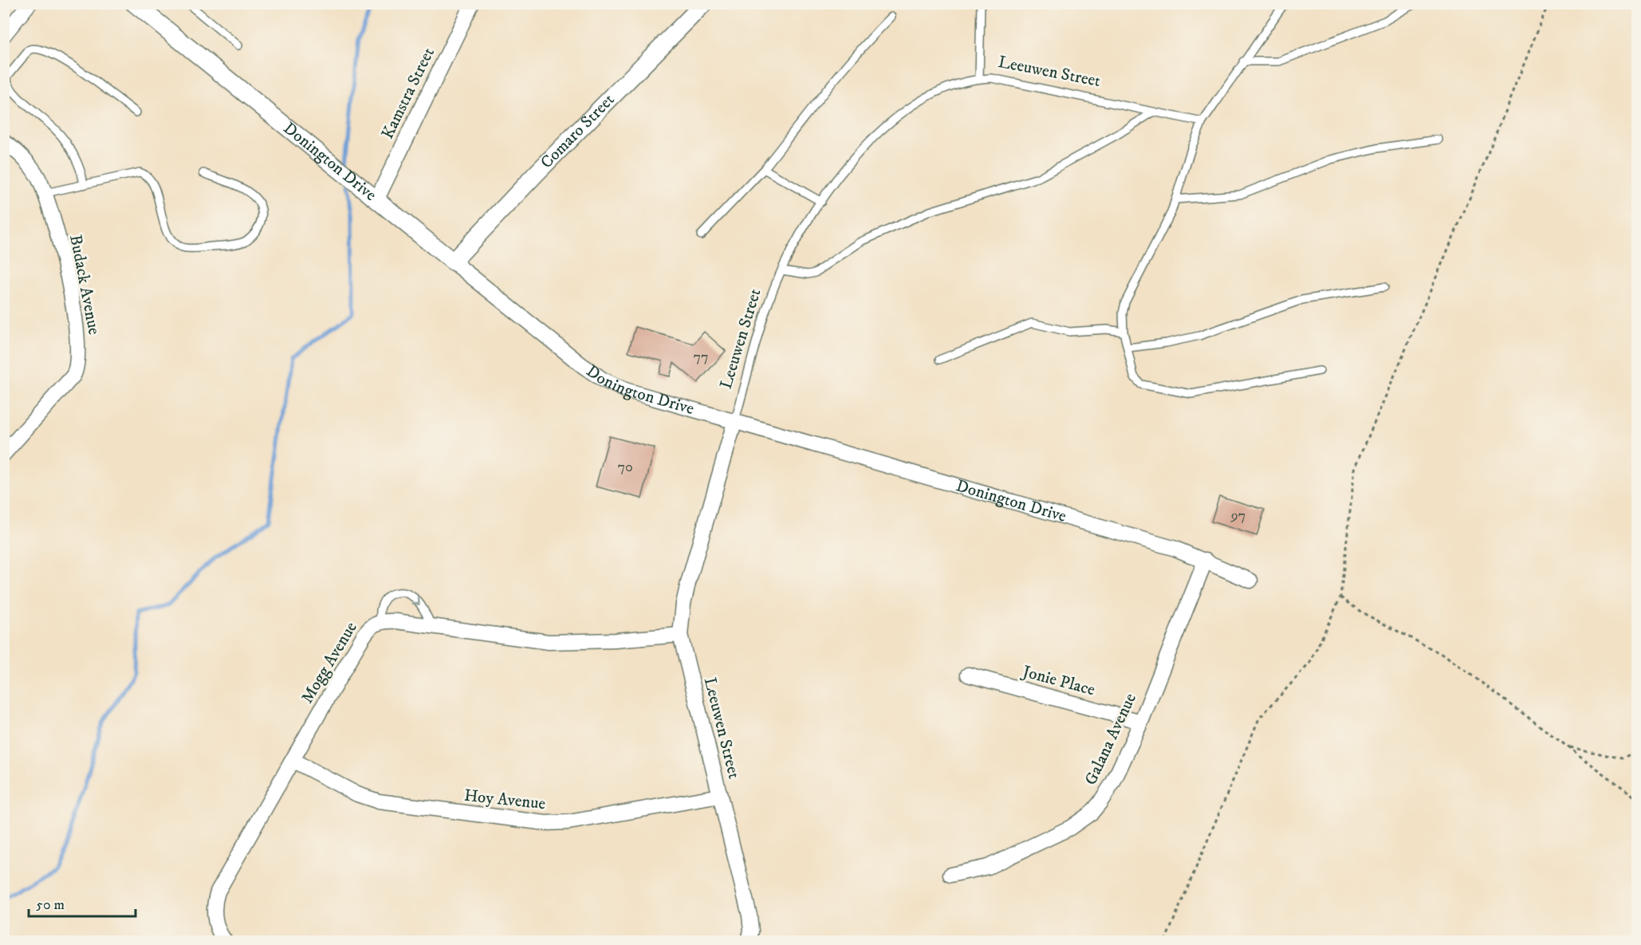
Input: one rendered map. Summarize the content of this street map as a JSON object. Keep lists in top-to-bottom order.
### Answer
{
  "streets": {
    "street": [
      "Leeuwen Street",
      "Kamstra Street",
      "Comaro Street",
      "Donington Drive",
      "Budack Avenue",
      "Mogg Avenue",
      "Jonie Place",
      "Galana Avenue",
      "Hoy Avenue"
    ]
  },
  "crossings": [
    ["Leeuwen Street", "Donington Drive"],
    ["Leeuwen Street", "Mogg Avenue"],
    ["Leeuwen Street", "Hoy Avenue"],
    ["Kamstra Street", "Donington Drive"],
    ["Comaro Street", "Donington Drive"],
    ["Donington Drive", "Galana Avenue"],
    ["Mogg Avenue", "Hoy Avenue"],
    ["Jonie Place", "Galana Avenue"]
  ],
  "house_numbers": ["77", "70", "97"],
  "scale_bar": "50 m"
}
